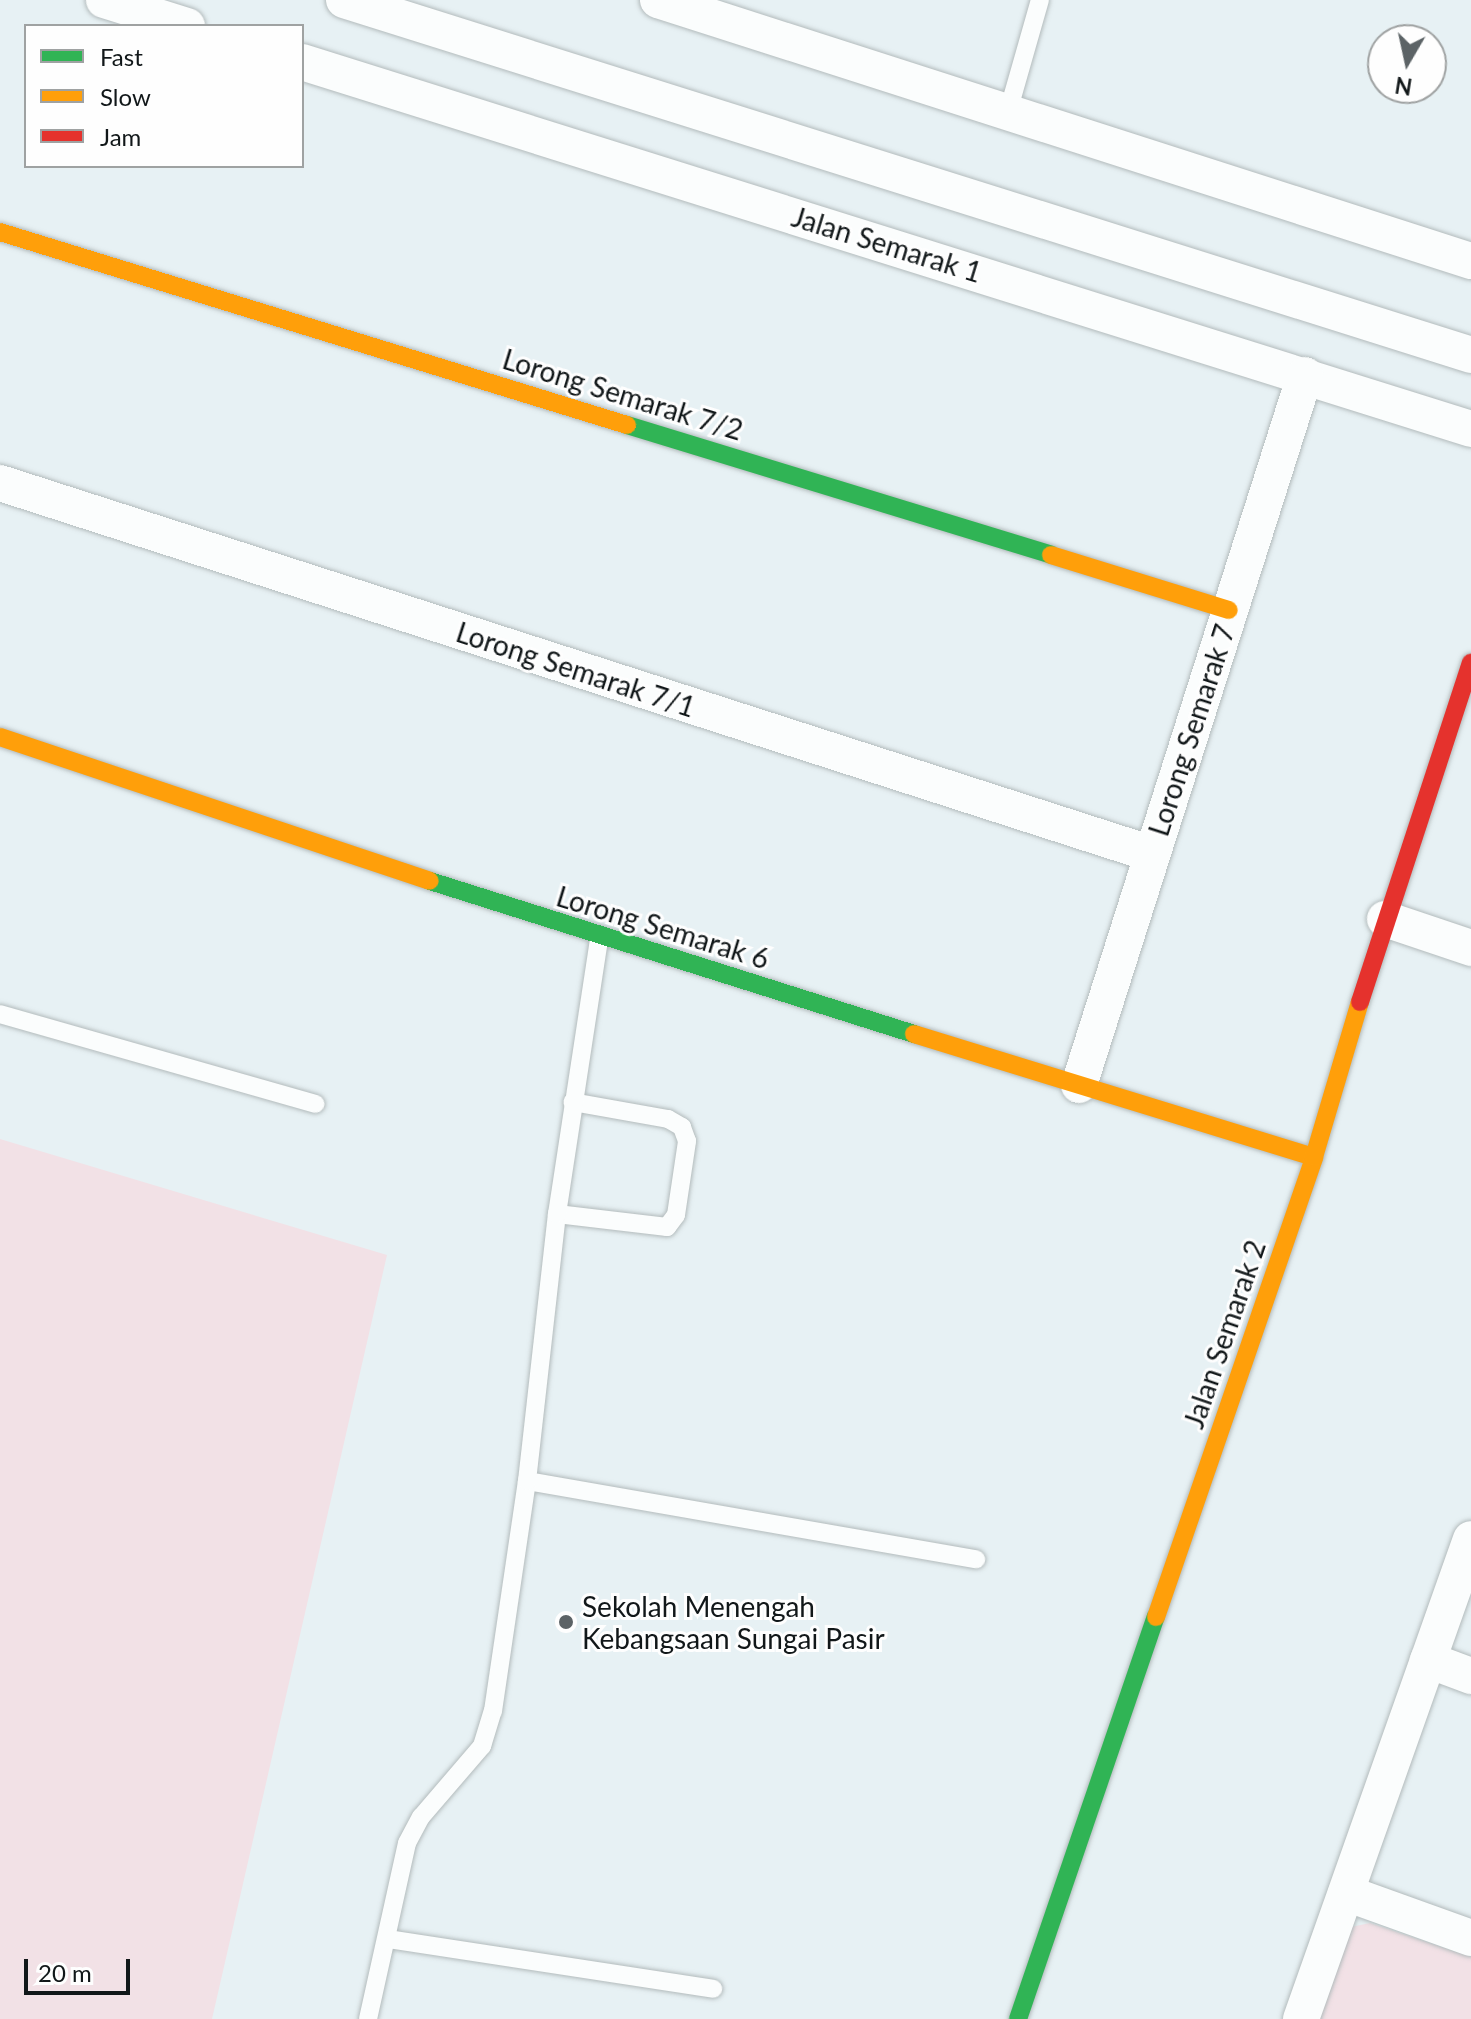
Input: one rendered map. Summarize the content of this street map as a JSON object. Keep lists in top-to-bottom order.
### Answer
{
  "streets": {
    "street": [
      "Jalan Semarak 1",
      "Lorong Semarak 7/2",
      "Lorong Semarak 7/1",
      "Lorong Semarak 7",
      "Lorong Semarak 6",
      "Jalan Semarak 2"
    ]
  },
  "crossings": [
    ["Jalan Semarak 1", "Lorong Semarak 7"],
    ["Lorong Semarak 7/2", "Lorong Semarak 7"],
    ["Lorong Semarak 7/1", "Lorong Semarak 7"],
    ["Lorong Semarak 7", "Lorong Semarak 6"],
    ["Lorong Semarak 6", "Jalan Semarak 2"]
  ],
  "places": ["Sekolah Menengah Kebangsaan Sungai Pasir"],
  "legend": ["Fast", "Slow", "Jam"],
  "scale_bar": "20 m",
  "north": "bottom"
}
